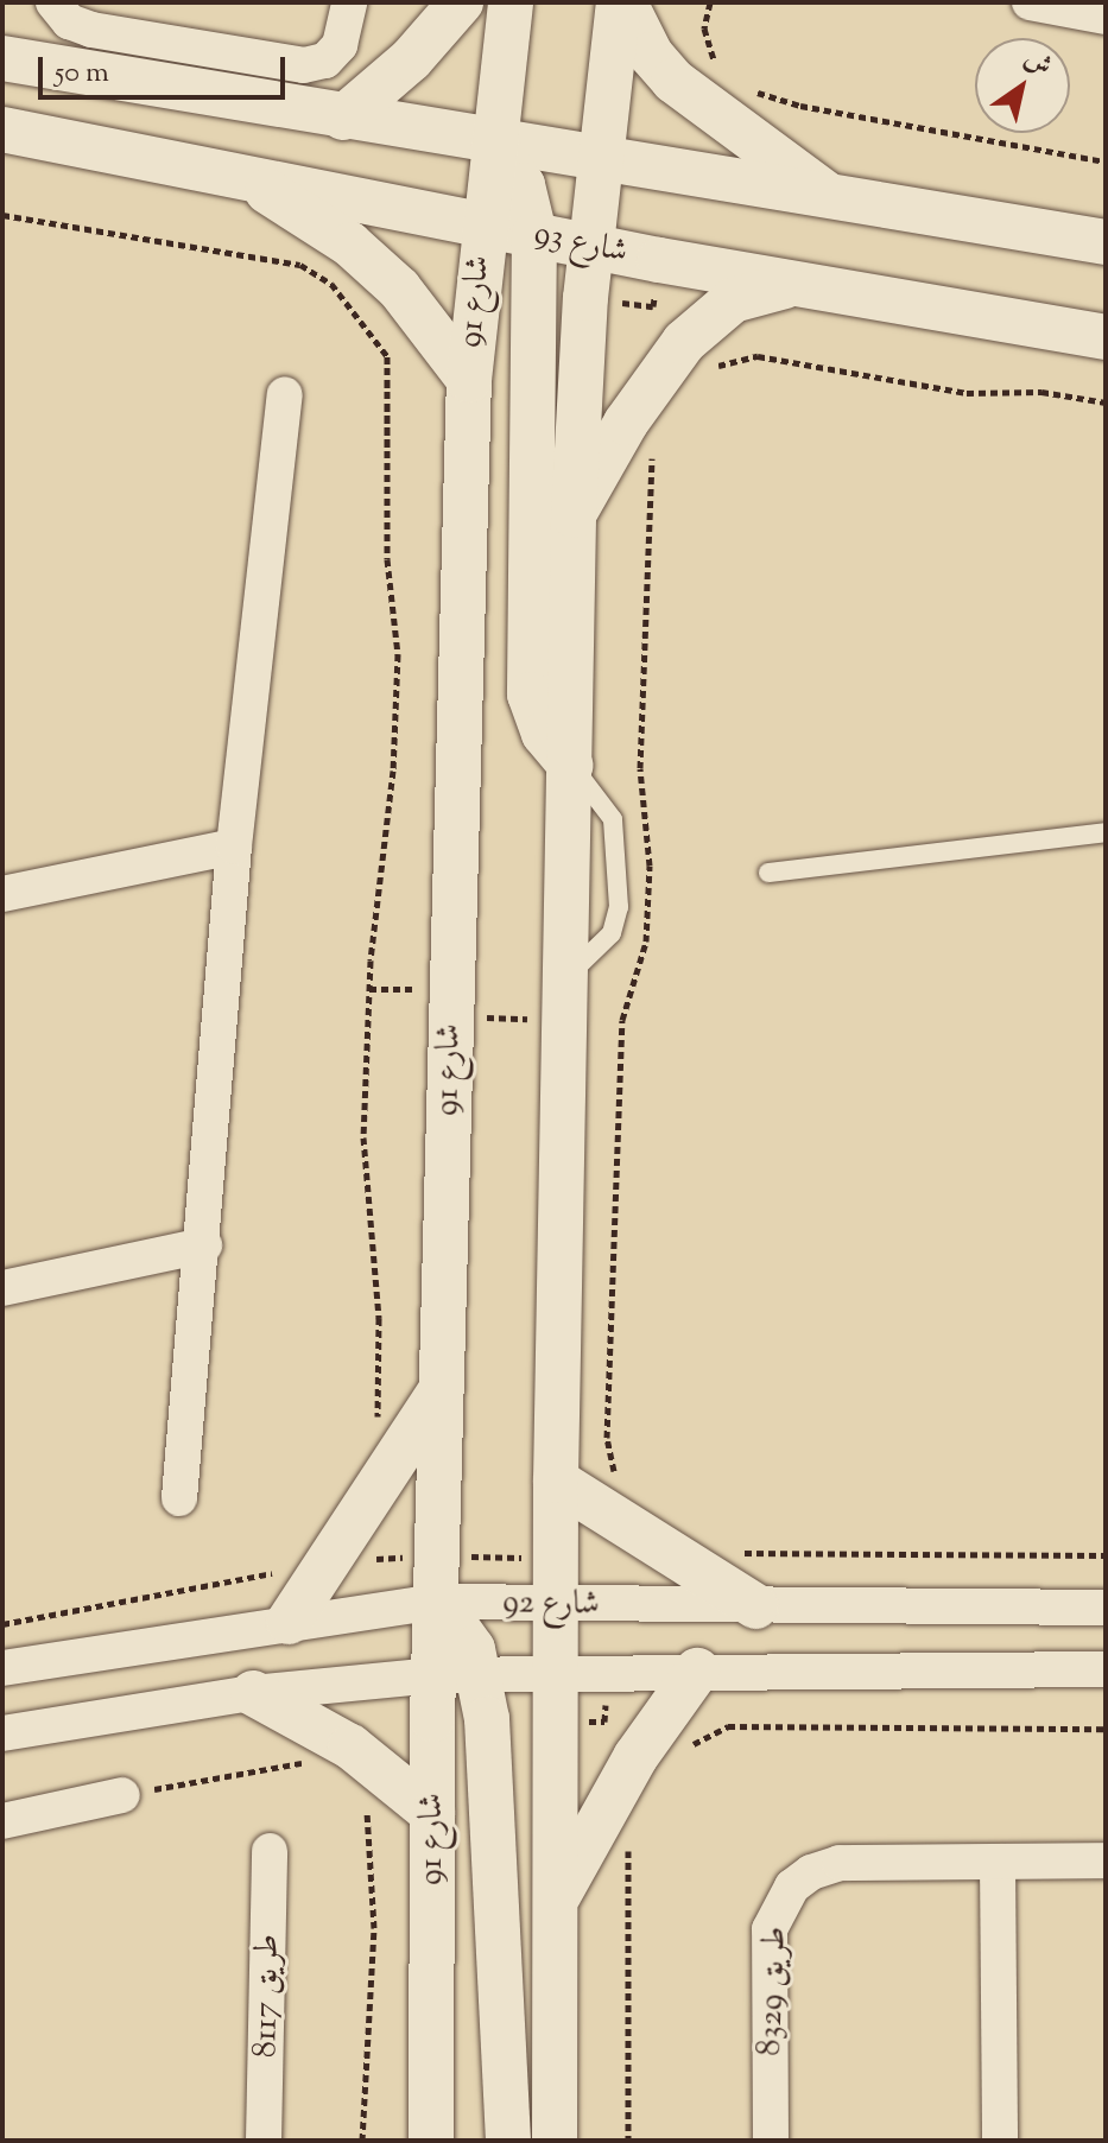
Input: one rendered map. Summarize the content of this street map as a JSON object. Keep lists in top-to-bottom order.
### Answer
{
  "streets": {
    "street": [
      "شارع 93",
      "شارع 91",
      "شارع 92",
      "طريق 8329",
      "طريق 8117"
    ]
  },
  "crossings": [
    ["شارع 93", "شارع 91"],
    ["شارع 91", "شارع 92"]
  ],
  "scale_bar": "50 m",
  "north": "top right"
}
